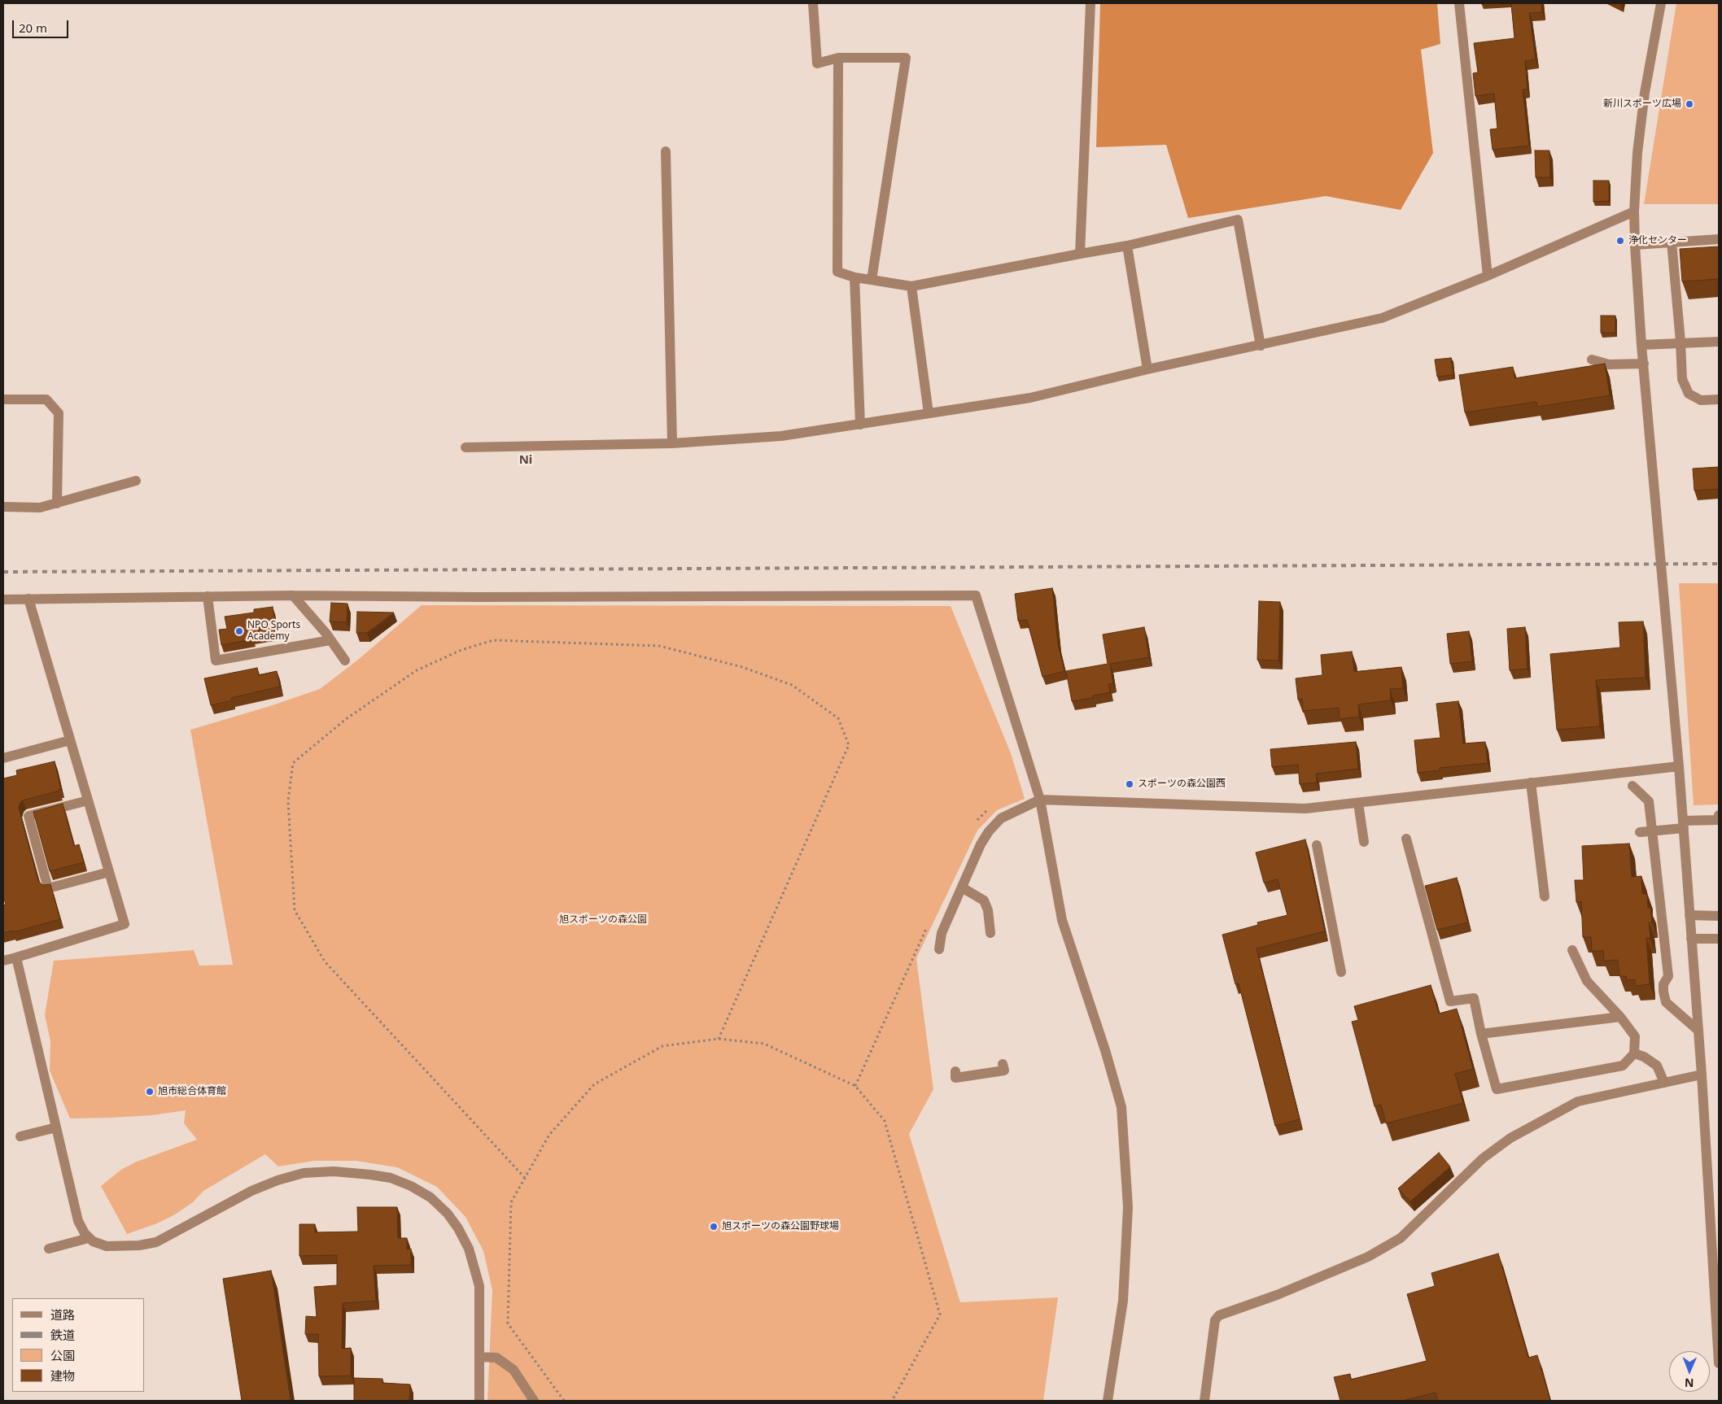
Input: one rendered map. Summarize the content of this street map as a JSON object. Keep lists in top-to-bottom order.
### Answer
{
  "districts": ["Ni"],
  "parks": ["旭スポーツの森公園"],
  "places": [
    "新川スポーツ広場",
    "浄化センター",
    "NPO Sports Academy",
    "スポーツの森公園西",
    "旭市総合体育館",
    "旭スポーツの森公園野球場"
  ],
  "legend": [
    "道路",
    "鉄道",
    "公園",
    "建物"
  ],
  "scale_bar": "20 m",
  "north": "bottom"
}
